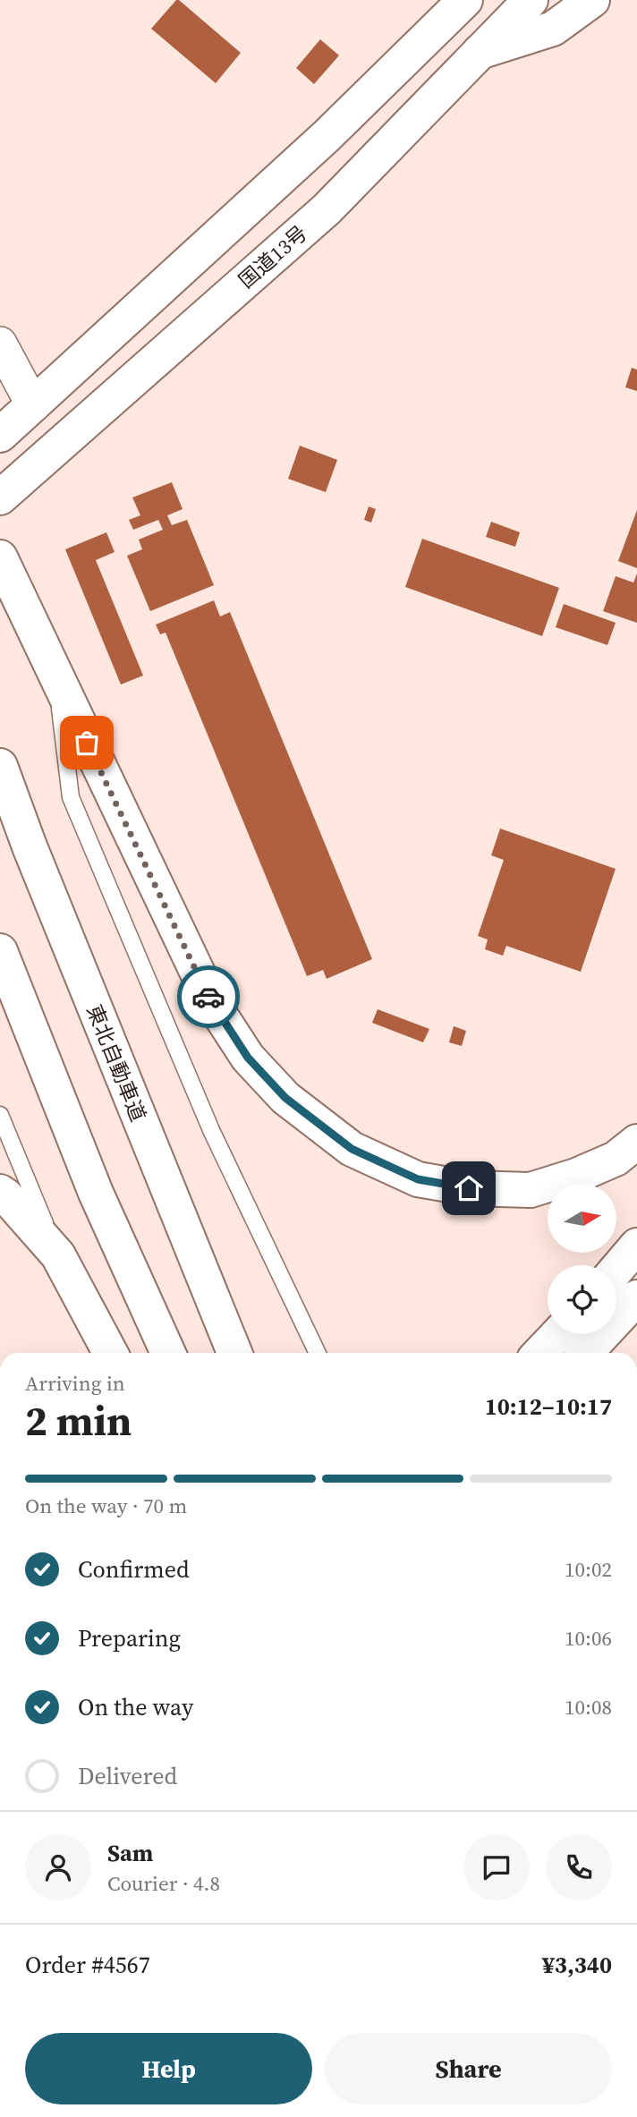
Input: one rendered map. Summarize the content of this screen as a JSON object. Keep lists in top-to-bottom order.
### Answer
{
  "streets": {
    "highway": ["国道13号", "東北自動車道"]
  },
  "north": "right",
  "page": {
    "heading": ["2 min", "Arriving in", "10:12–10:17"],
    "panel": [
      "Sam",
      "Courier · 4.8",
      "Order #4567",
      "¥3,340"
    ],
    "bar": "On the way · 70 m",
    "list": [
      ["Confirmed", "10:02"],
      ["Preparing", "10:06"],
      ["On the way", "10:08"],
      "Delivered"
    ],
    "buttons": ["Help", "Share"]
  }
}
